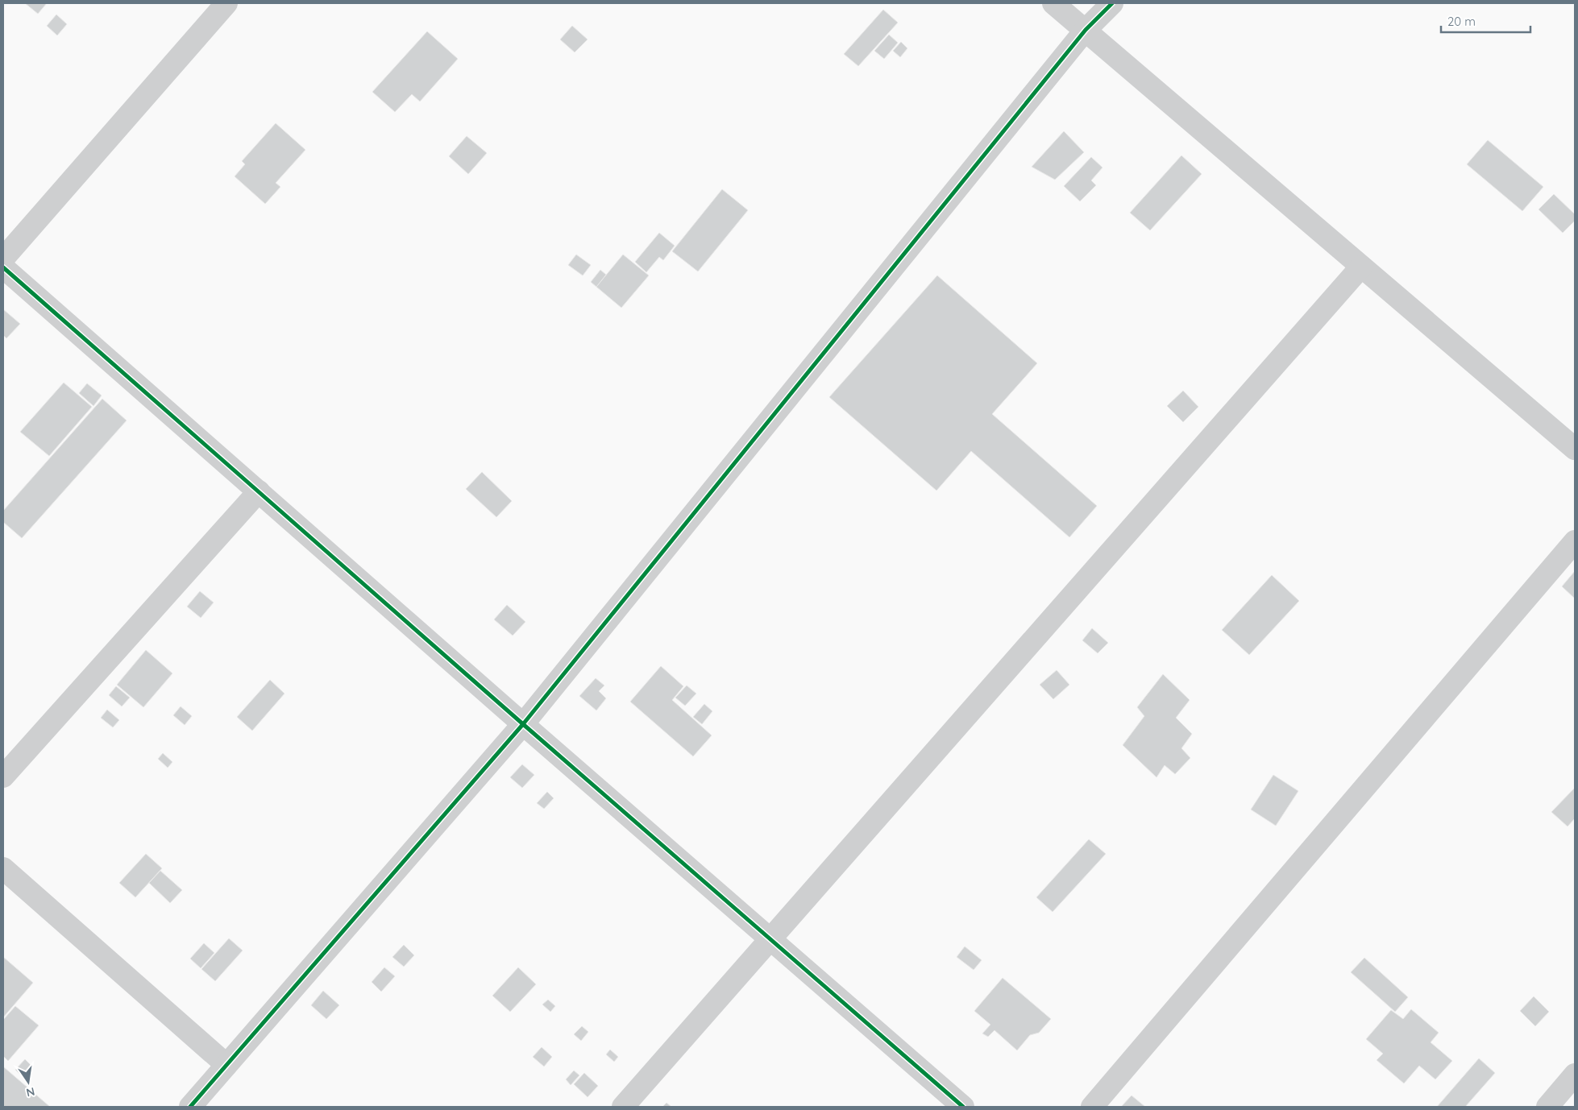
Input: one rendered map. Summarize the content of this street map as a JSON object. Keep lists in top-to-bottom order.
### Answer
{
  "scale_bar": "20 m",
  "north": "bottom"
}
